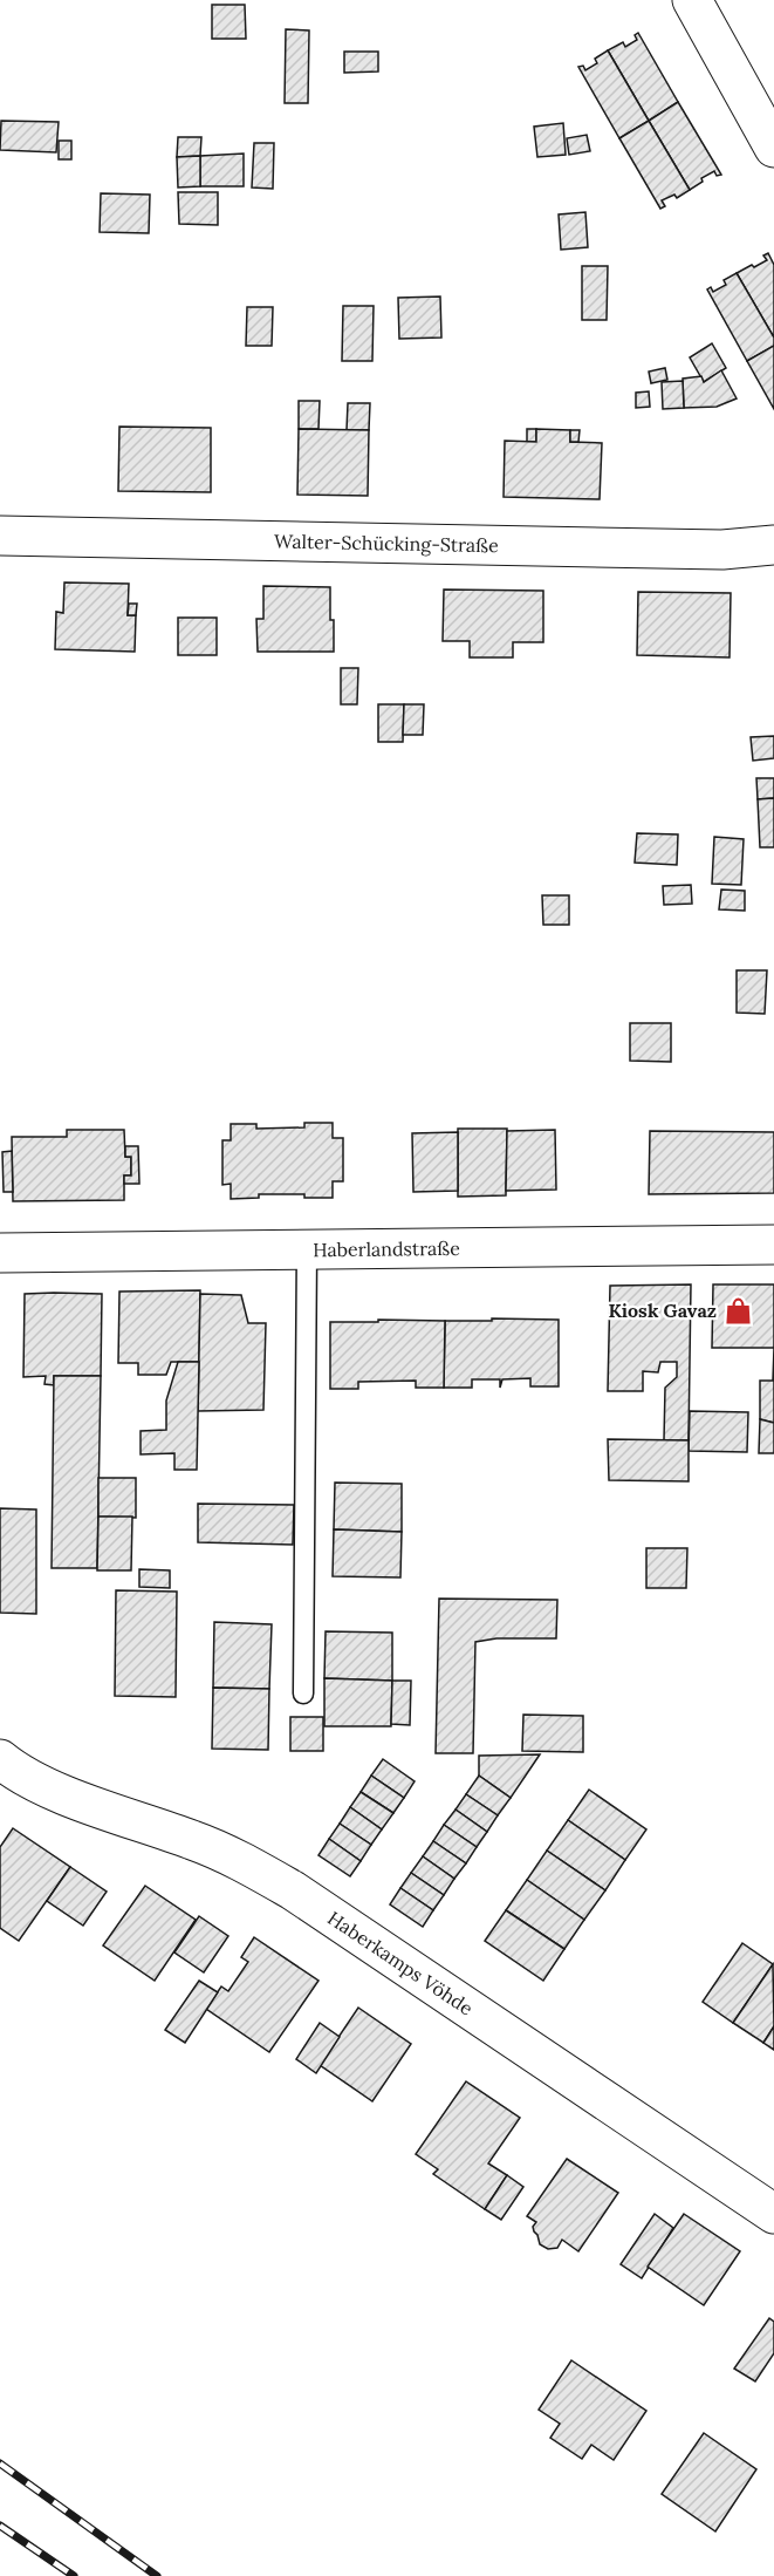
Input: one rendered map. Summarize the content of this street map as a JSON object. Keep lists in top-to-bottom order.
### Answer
{
  "streets": {
    "street": ["Walter-Schücking-Straße", "Haberlandstraße", "Haberkamps Vöhde"]
  },
  "places": {
    "shop": ["Kiosk Gavaz"]
  }
}
